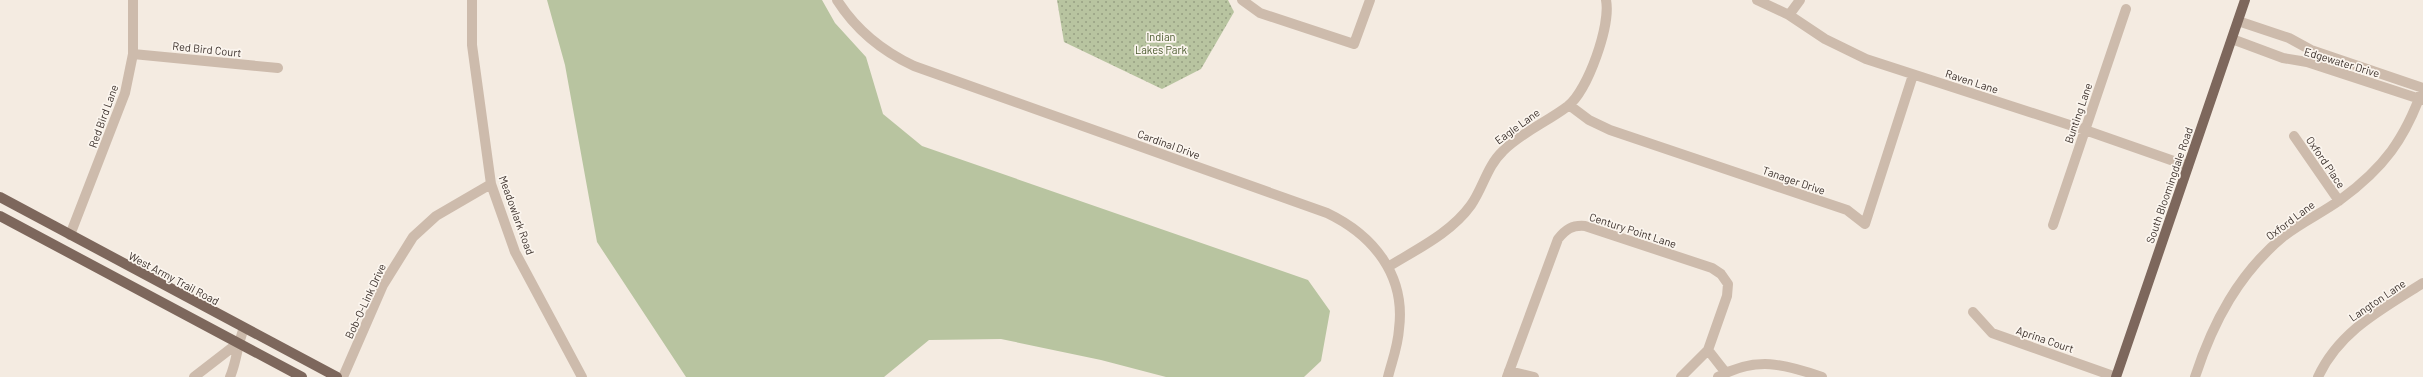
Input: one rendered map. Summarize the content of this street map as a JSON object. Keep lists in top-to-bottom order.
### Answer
{
  "streets": {
    "main road": ["South Bloomingdale Road", "West Army Trail Road"],
    "street": [
      "Red Bird Court",
      "Edgewater Drive",
      "Raven Lane",
      "Bunting Lane",
      "Red Bird Lane",
      "Eagle Lane",
      "Cardinal Drive",
      "Oxford Place",
      "Tanager Drive",
      "Meadowlark Road",
      "Oxford Lane",
      "Century Point Lane",
      "Langton Lane",
      "Bob-O-Link Drive",
      "Aprina Court"
    ]
  },
  "crossings": [
    ["Red Bird Court", "Red Bird Lane"],
    ["Edgewater Drive", "South Bloomingdale Road"],
    ["Edgewater Drive", "Oxford Lane"],
    ["Raven Lane", "Bunting Lane"],
    ["Raven Lane", "Tanager Drive"],
    ["Raven Lane", "South Bloomingdale Road"],
    ["Red Bird Lane", "West Army Trail Road"],
    ["Eagle Lane", "Cardinal Drive"],
    ["Eagle Lane", "Tanager Drive"],
    ["Oxford Place", "Oxford Lane"],
    ["South Bloomingdale Road", "Aprina Court"],
    ["Meadowlark Road", "Bob-O-Link Drive"]
  ],
  "parks": ["Indian Lakes Park"]
}
